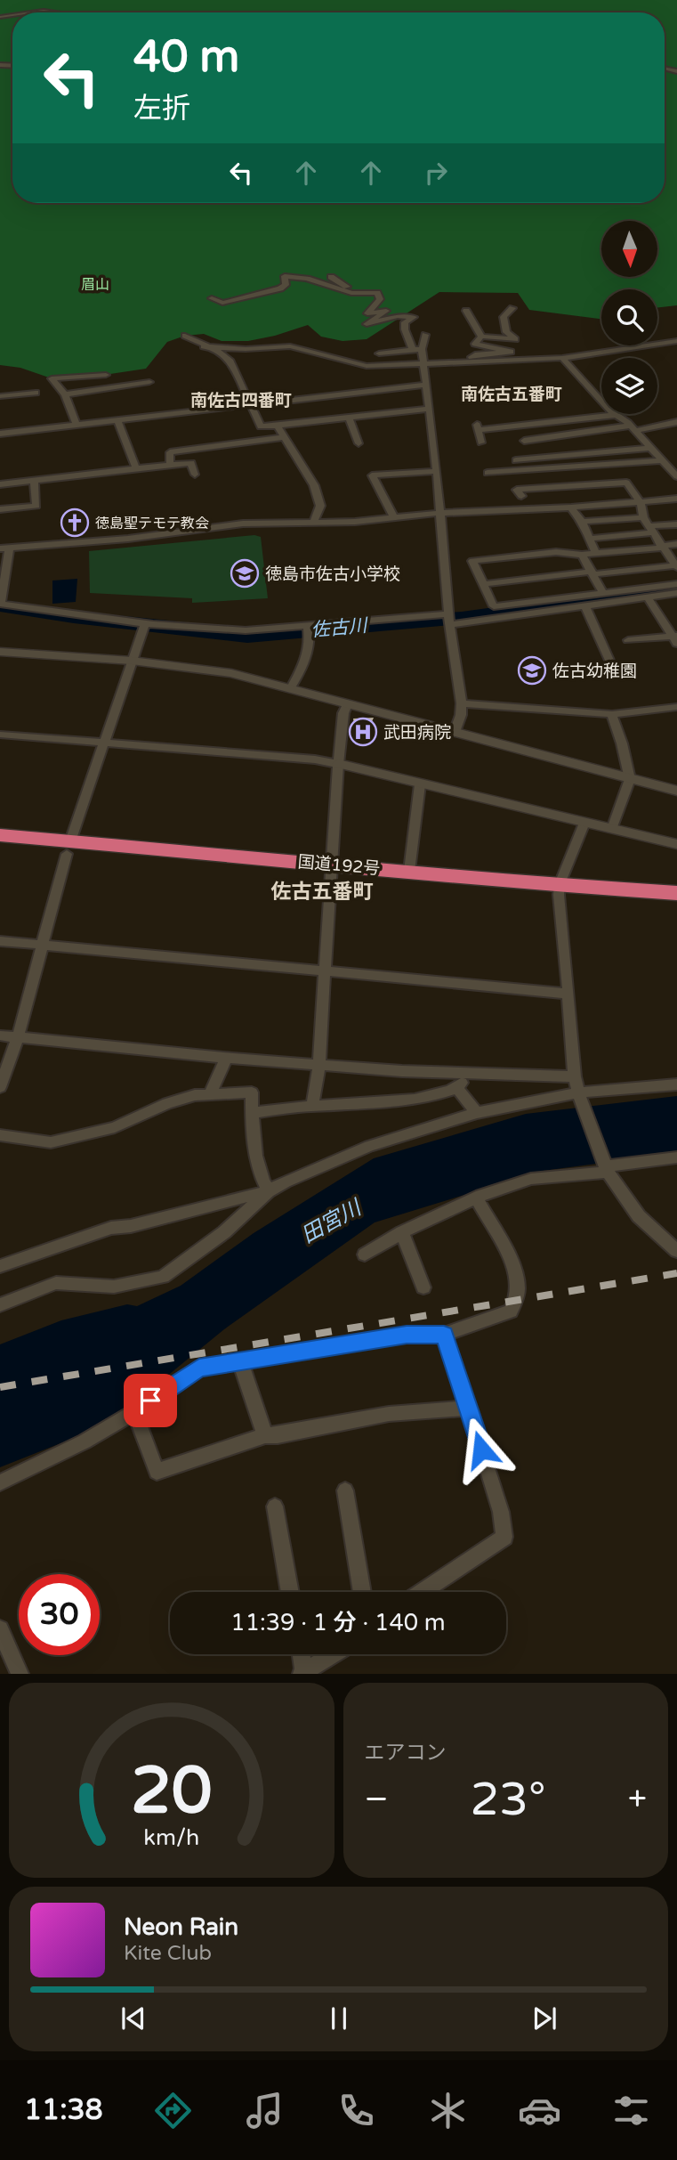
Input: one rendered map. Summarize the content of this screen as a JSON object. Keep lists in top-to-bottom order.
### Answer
{
  "streets": {
    "highway": ["国道192号"]
  },
  "districts": ["南佐古五番町", "南佐古四番町", "佐古五番町"],
  "water": ["佐古川", "田宮川"],
  "parks": ["眉山"],
  "places": {
    "church": ["徳島聖テモテ教会"],
    "school or university": ["徳島市佐古小学校", "佐古幼稚園"],
    "hospital": ["武田病院"]
  },
  "north": "bottom",
  "page": {
    "turn": ["40 m", "左折"],
    "limit": "30",
    "trip": "11:39 · 1 分 · 140 m",
    "tile": "エアコン",
    "heat": ["−", "23°", "+"],
    "song": ["Neon Rain", "Kite Club"],
    "tabs": "11:38",
    "gauge": ["20", "km/h"]
  }
}
